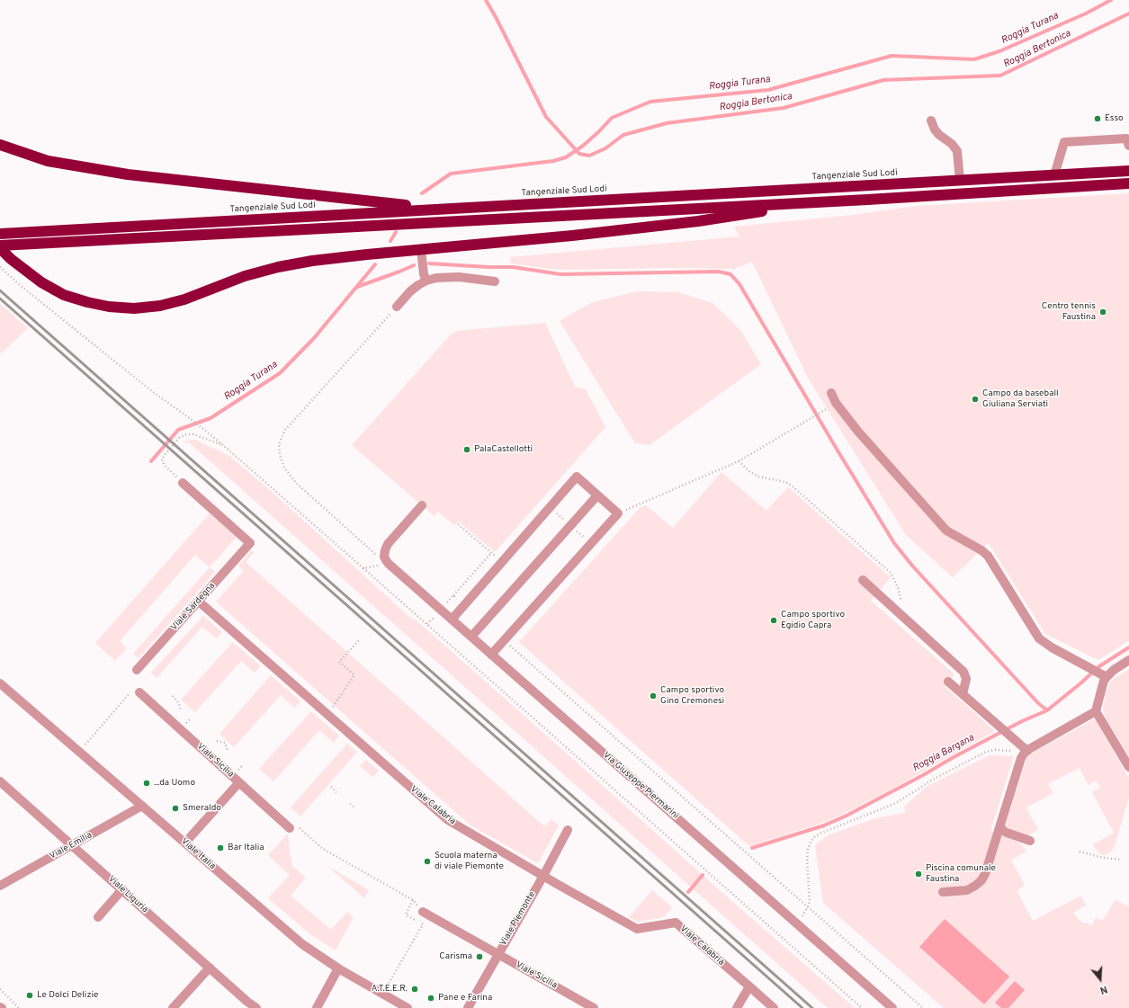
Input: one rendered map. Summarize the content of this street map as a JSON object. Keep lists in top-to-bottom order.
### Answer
{
  "streets": {
    "highway": ["Tangenziale Sud Lodi"],
    "street": [
      "Viale Sardegna",
      "Viale Sicilia",
      "Via Giuseppe Piermarini",
      "Viale Calabria",
      "Viale Emilia",
      "Viale Italia",
      "Viale Liguria",
      "Viale Piemonte"
    ]
  },
  "crossings": [
    ["Viale Sardegna", "Viale Calabria"],
    ["Viale Sicilia", "Viale Piemonte"],
    ["Viale Calabria", "Viale Piemonte"],
    ["Viale Emilia", "Viale Italia"],
    ["Viale Emilia", "Viale Liguria"]
  ],
  "water": ["Roggia Turana", "Roggia Bertonica", "Roggia Bargana"],
  "places": [
    "Esso",
    "Centro tennis Faustina",
    "Campo da baseball Giuliana Serviati",
    "PalaCastellotti",
    "Campo sportivo Egidio Capra",
    "Campo sportivo Gino Cremonesi",
    "...da Uomo",
    "Smeraldo",
    "Bar Italia",
    "Scuola materna di viale Piemonte",
    "Piscina comunale Faustina",
    "Carisma",
    "A.T.E.E.R.",
    "Le Dolci Delizie",
    "Pane e Farina"
  ],
  "north": "bottom"
}
